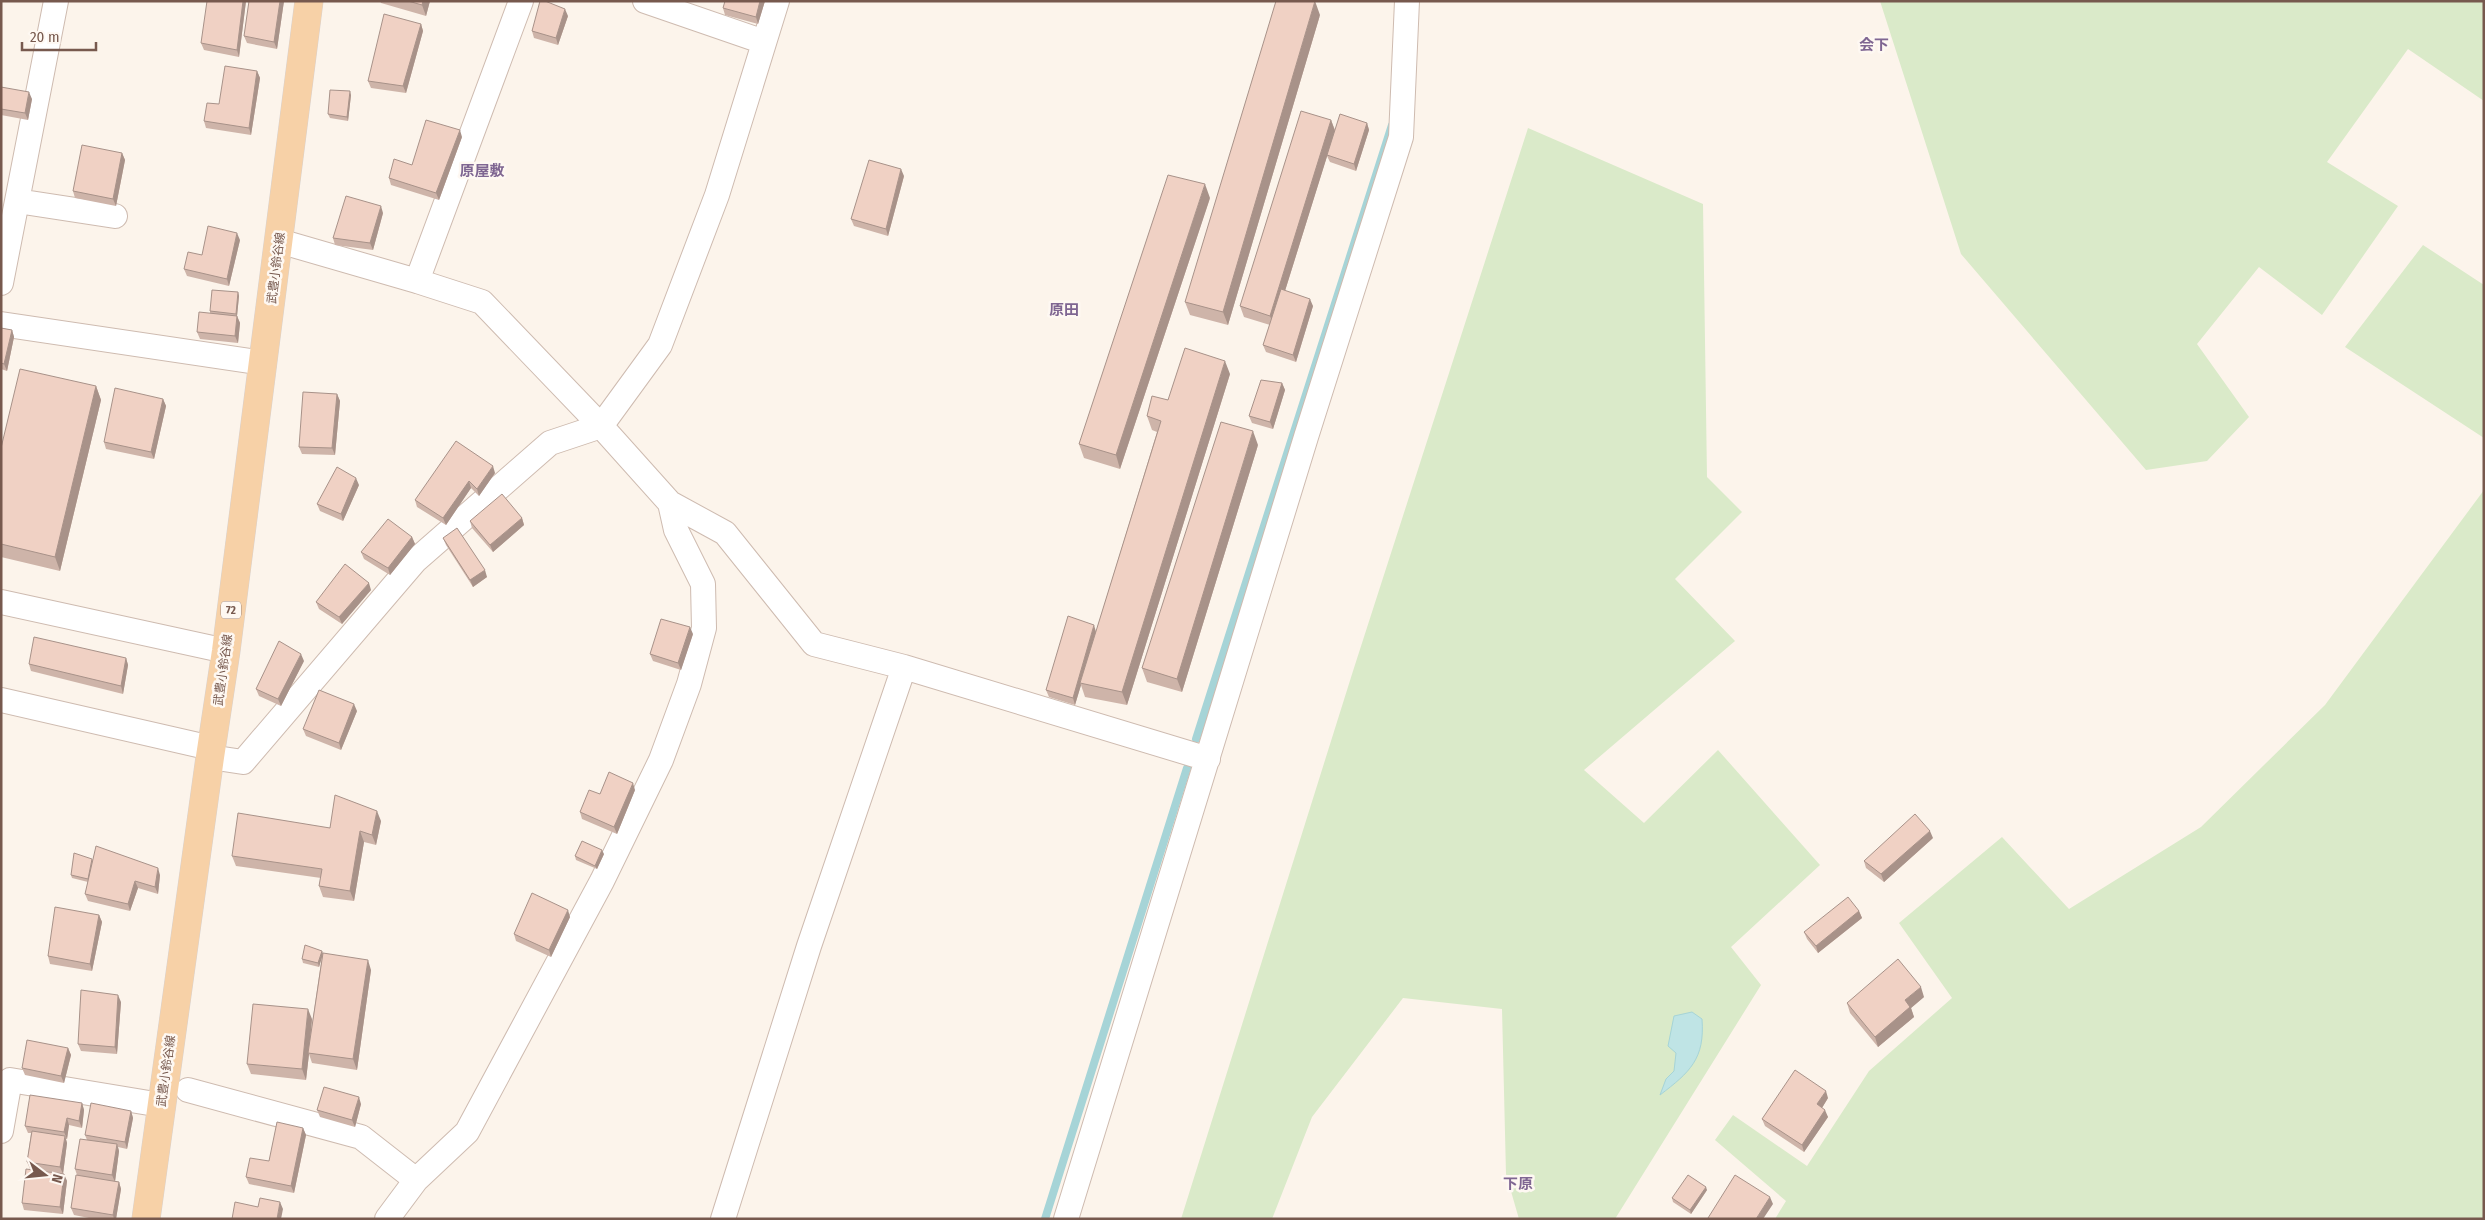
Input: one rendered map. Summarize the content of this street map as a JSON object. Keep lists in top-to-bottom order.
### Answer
{
  "streets": {
    "main road": ["武豊小鈴谷線", "72"]
  },
  "districts": [
    "会下",
    "原屋敷",
    "原田",
    "下原"
  ],
  "scale_bar": "20 m",
  "north": "right"
}
